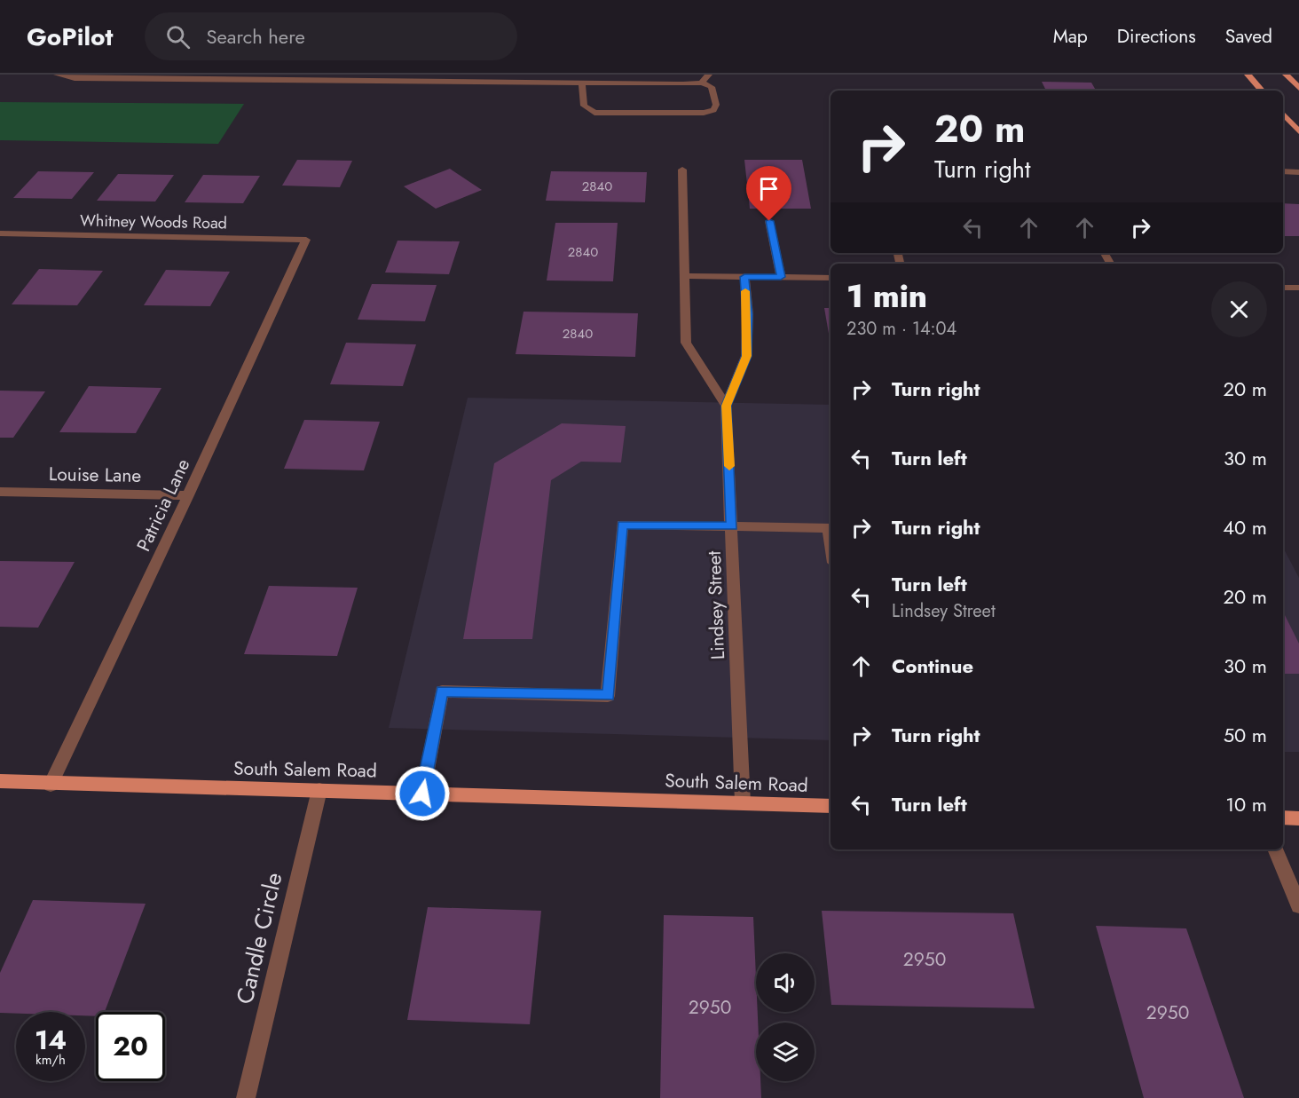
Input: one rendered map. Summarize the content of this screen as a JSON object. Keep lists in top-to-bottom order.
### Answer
{
  "streets": {
    "main road": ["South Salem Road"],
    "street": [
      "Whitney Woods Road",
      "Louise Lane",
      "Patricia Lane",
      "Lindsey Street",
      "Candle Circle"
    ]
  },
  "crossings": [
    ["Whitney Woods Road", "Patricia Lane"],
    ["Louise Lane", "Patricia Lane"],
    ["Patricia Lane", "South Salem Road"],
    ["Lindsey Street", "South Salem Road"],
    ["South Salem Road", "Candle Circle"]
  ],
  "house_numbers": [
    "2840",
    "2840",
    "2840",
    "2950",
    "2950",
    "2950"
  ],
  "page": {
    "header": "GoPilot",
    "search": "Search here",
    "nav": ["Map", "Directions", "Saved"],
    "turn": ["20 m", "Turn right"],
    "heading": ["1 min", "230 m · 14:04"],
    "list": [
      {
        "name": "Turn right",
        "value": "20 m"
      },
      {
        "name": "Turn left",
        "value": "30 m"
      },
      {
        "name": "Turn right",
        "value": "40 m"
      },
      {
        "name": "Turn left",
        "note": "Lindsey Street",
        "value": "20 m"
      },
      {
        "name": "Continue",
        "value": "30 m"
      },
      {
        "name": "Turn right",
        "value": "50 m"
      },
      {
        "name": "Turn left",
        "value": "10 m"
      }
    ],
    "speed": "14 km/h",
    "limit": "20"
  }
}
